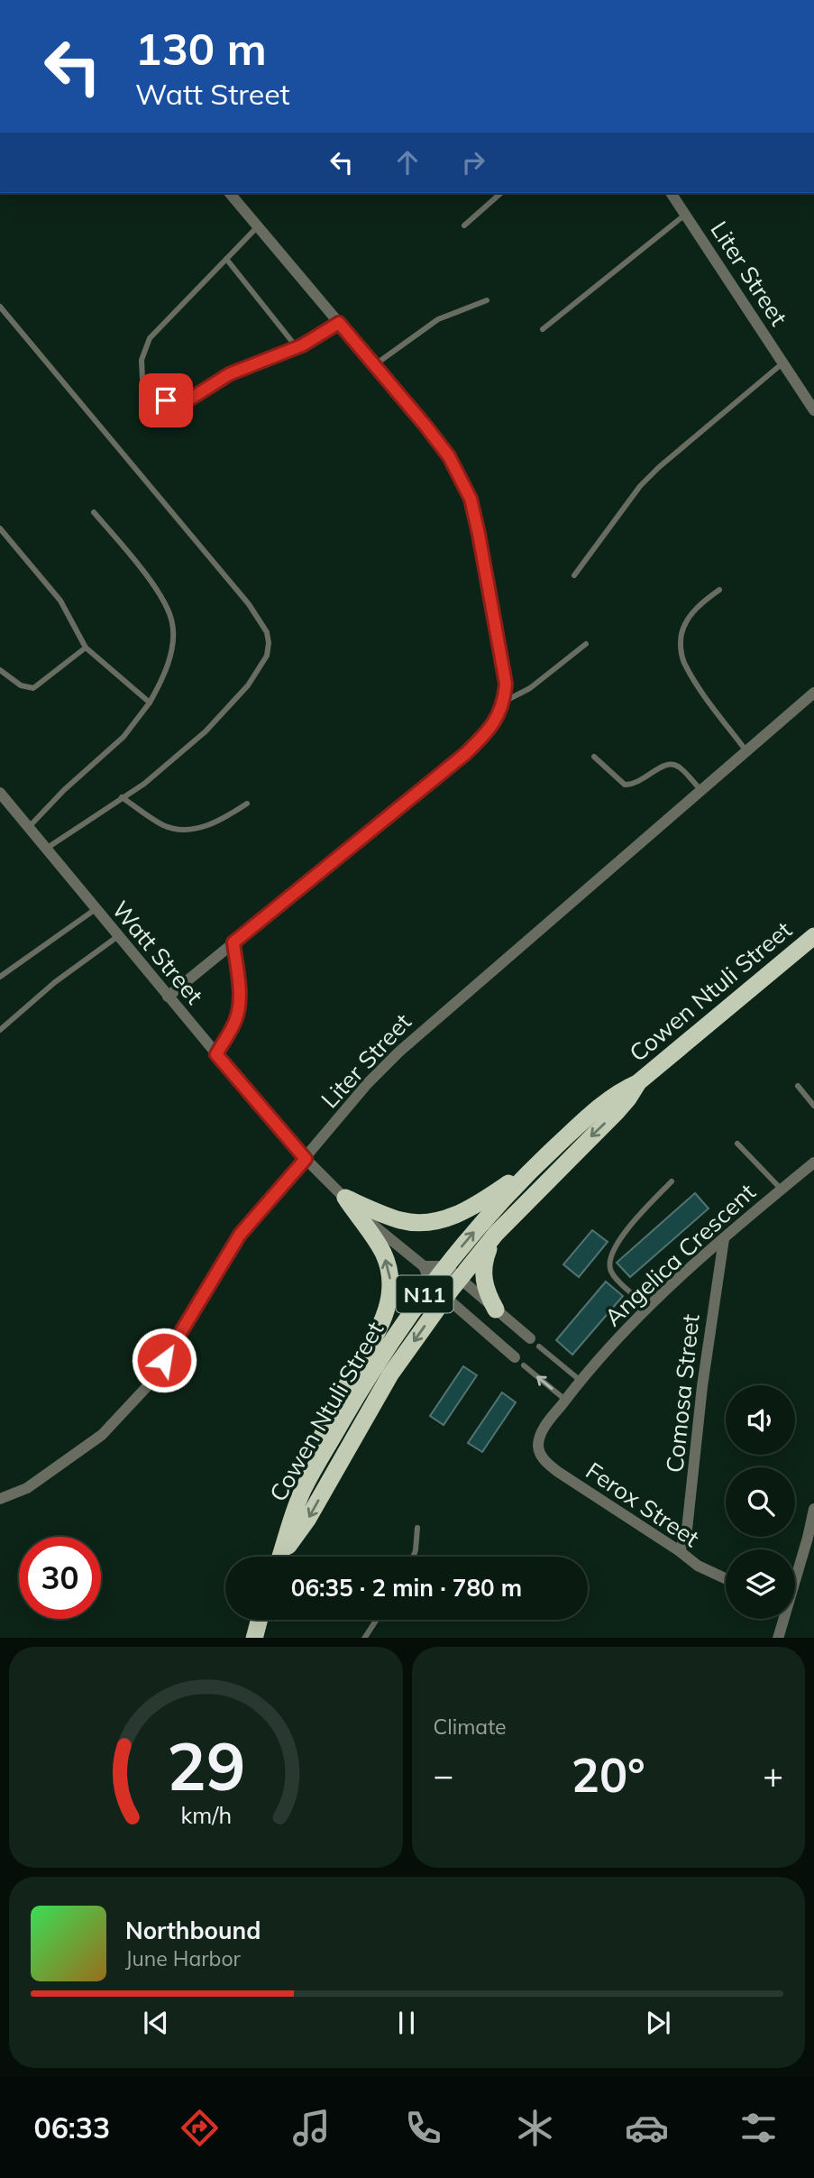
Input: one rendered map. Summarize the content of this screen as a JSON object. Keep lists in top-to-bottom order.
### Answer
{
  "streets": {
    "highway": ["Cowen Ntuli Street", "N11"],
    "street": [
      "Liter Street",
      "Watt Street",
      "Angelica Crescent",
      "Comosa Street",
      "Ferox Street"
    ]
  },
  "crossings": [
    ["Liter Street", "Watt Street"],
    ["Angelica Crescent", "Comosa Street"],
    ["Angelica Crescent", "Ferox Street"],
    ["Comosa Street", "Ferox Street"]
  ],
  "page": {
    "turn": ["130 m", "Watt Street"],
    "limit": "30",
    "trip": "06:35 · 2 min · 780 m",
    "tile": "Climate",
    "heat": ["−", "20°", "+"],
    "song": ["Northbound", "June Harbor"],
    "tabs": "06:33",
    "gauge": ["29", "km/h"]
  }
}
